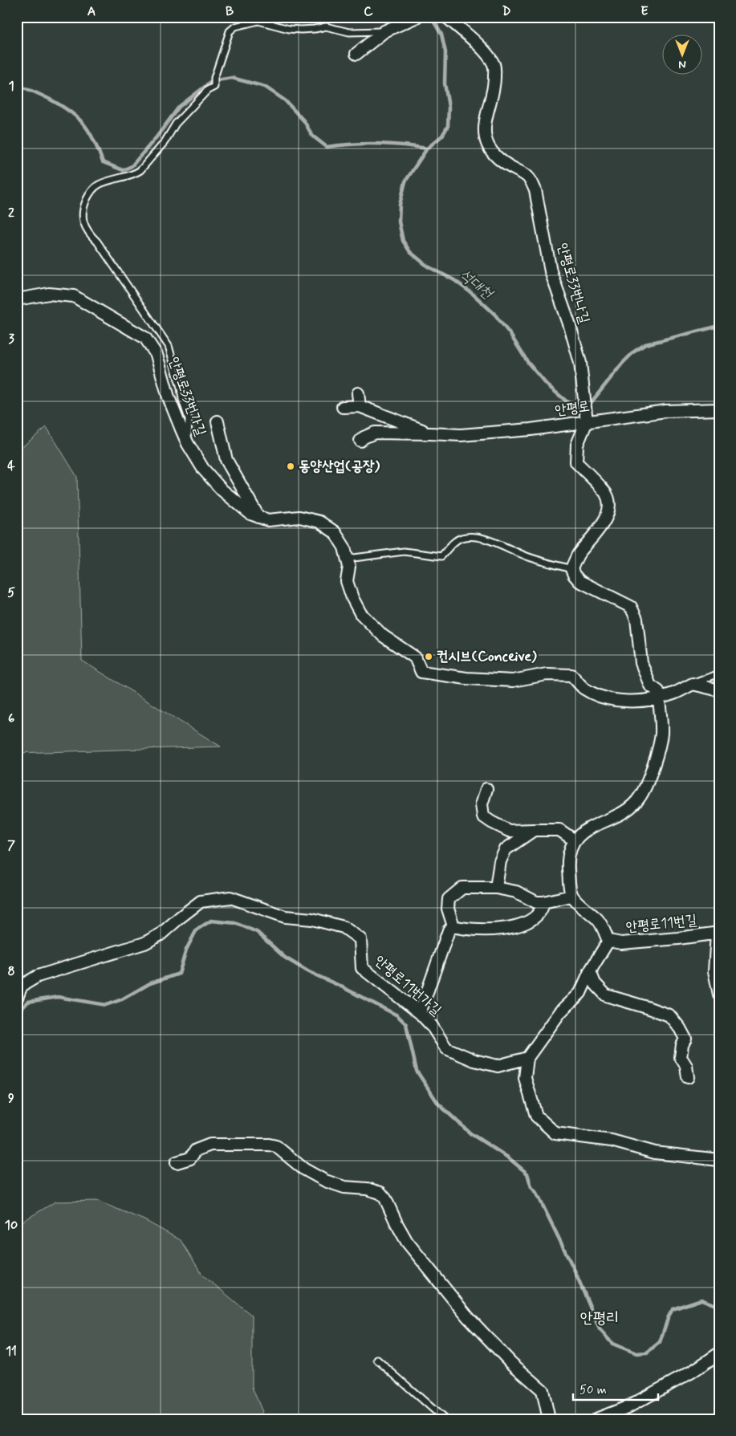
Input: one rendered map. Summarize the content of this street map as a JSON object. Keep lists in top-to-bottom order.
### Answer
{
  "streets": {
    "street": [
      "안평로33번나길",
      "안평로33번가길",
      "안평로",
      "안평로11번길",
      "안평로11번가길"
    ]
  },
  "crossings": [
    ["안평로33번나길", "안평로"],
    ["안평로11번길", "안평로11번가길"]
  ],
  "districts": ["안평리"],
  "water": ["석대천"],
  "places": ["동양산업(공장)", "컨시브(Conceive)"],
  "scale_bar": "50 m",
  "north": "bottom",
  "grid": {
    "columns": [
      "A",
      "B",
      "C",
      "D",
      "E"
    ],
    "rows": [
      "1",
      "2",
      "3",
      "4",
      "5",
      "6",
      "7",
      "8",
      "9",
      "10",
      "11"
    ]
  }
}
